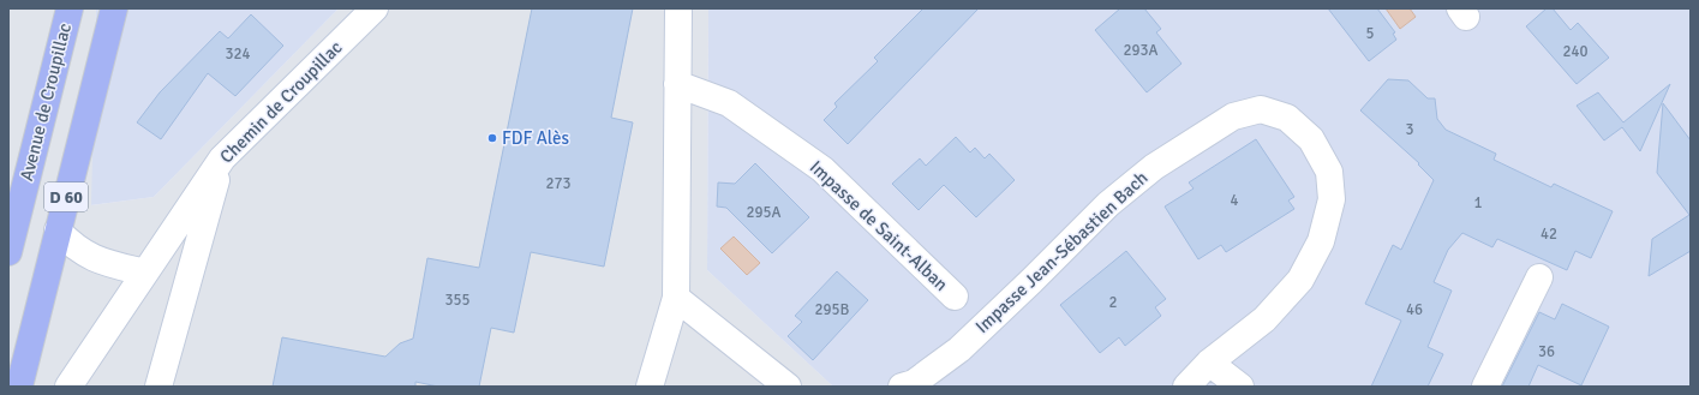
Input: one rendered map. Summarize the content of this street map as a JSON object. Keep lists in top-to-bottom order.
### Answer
{
  "streets": {
    "main road": ["Avenue de Croupillac", "D 60"],
    "street": ["Chemin de Croupillac", "Impasse de Saint-Alban", "Impasse Jean-Sébastien Bach"]
  },
  "places": ["FDF Alès"],
  "house_numbers": [
    "5",
    "293A",
    "240",
    "324",
    "3",
    "273",
    "4",
    "1",
    "295A",
    "42",
    "355",
    "2",
    "295B",
    "46",
    "36"
  ]
}
